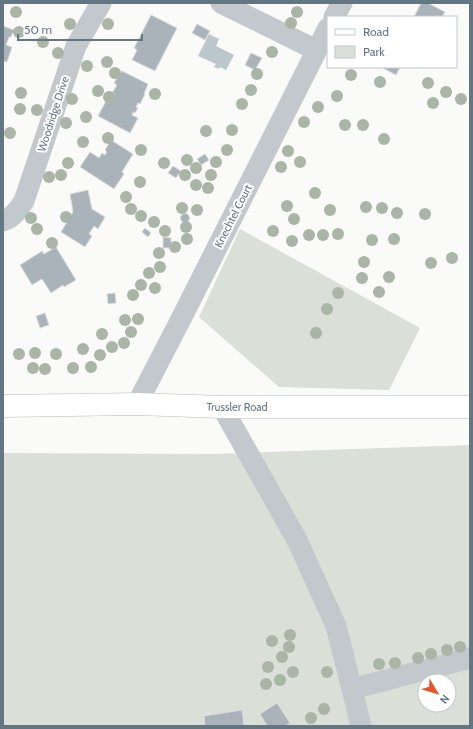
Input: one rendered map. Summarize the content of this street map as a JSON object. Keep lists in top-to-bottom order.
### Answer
{
  "streets": {
    "main road": ["Trussler Road"],
    "street": ["Woodridge Drive", "Knechtel Court"]
  },
  "crossings": [
    ["Knechtel Court", "Trussler Road"]
  ],
  "legend": ["Road", "Park"],
  "scale_bar": "50 m",
  "north": "bottom right"
}
